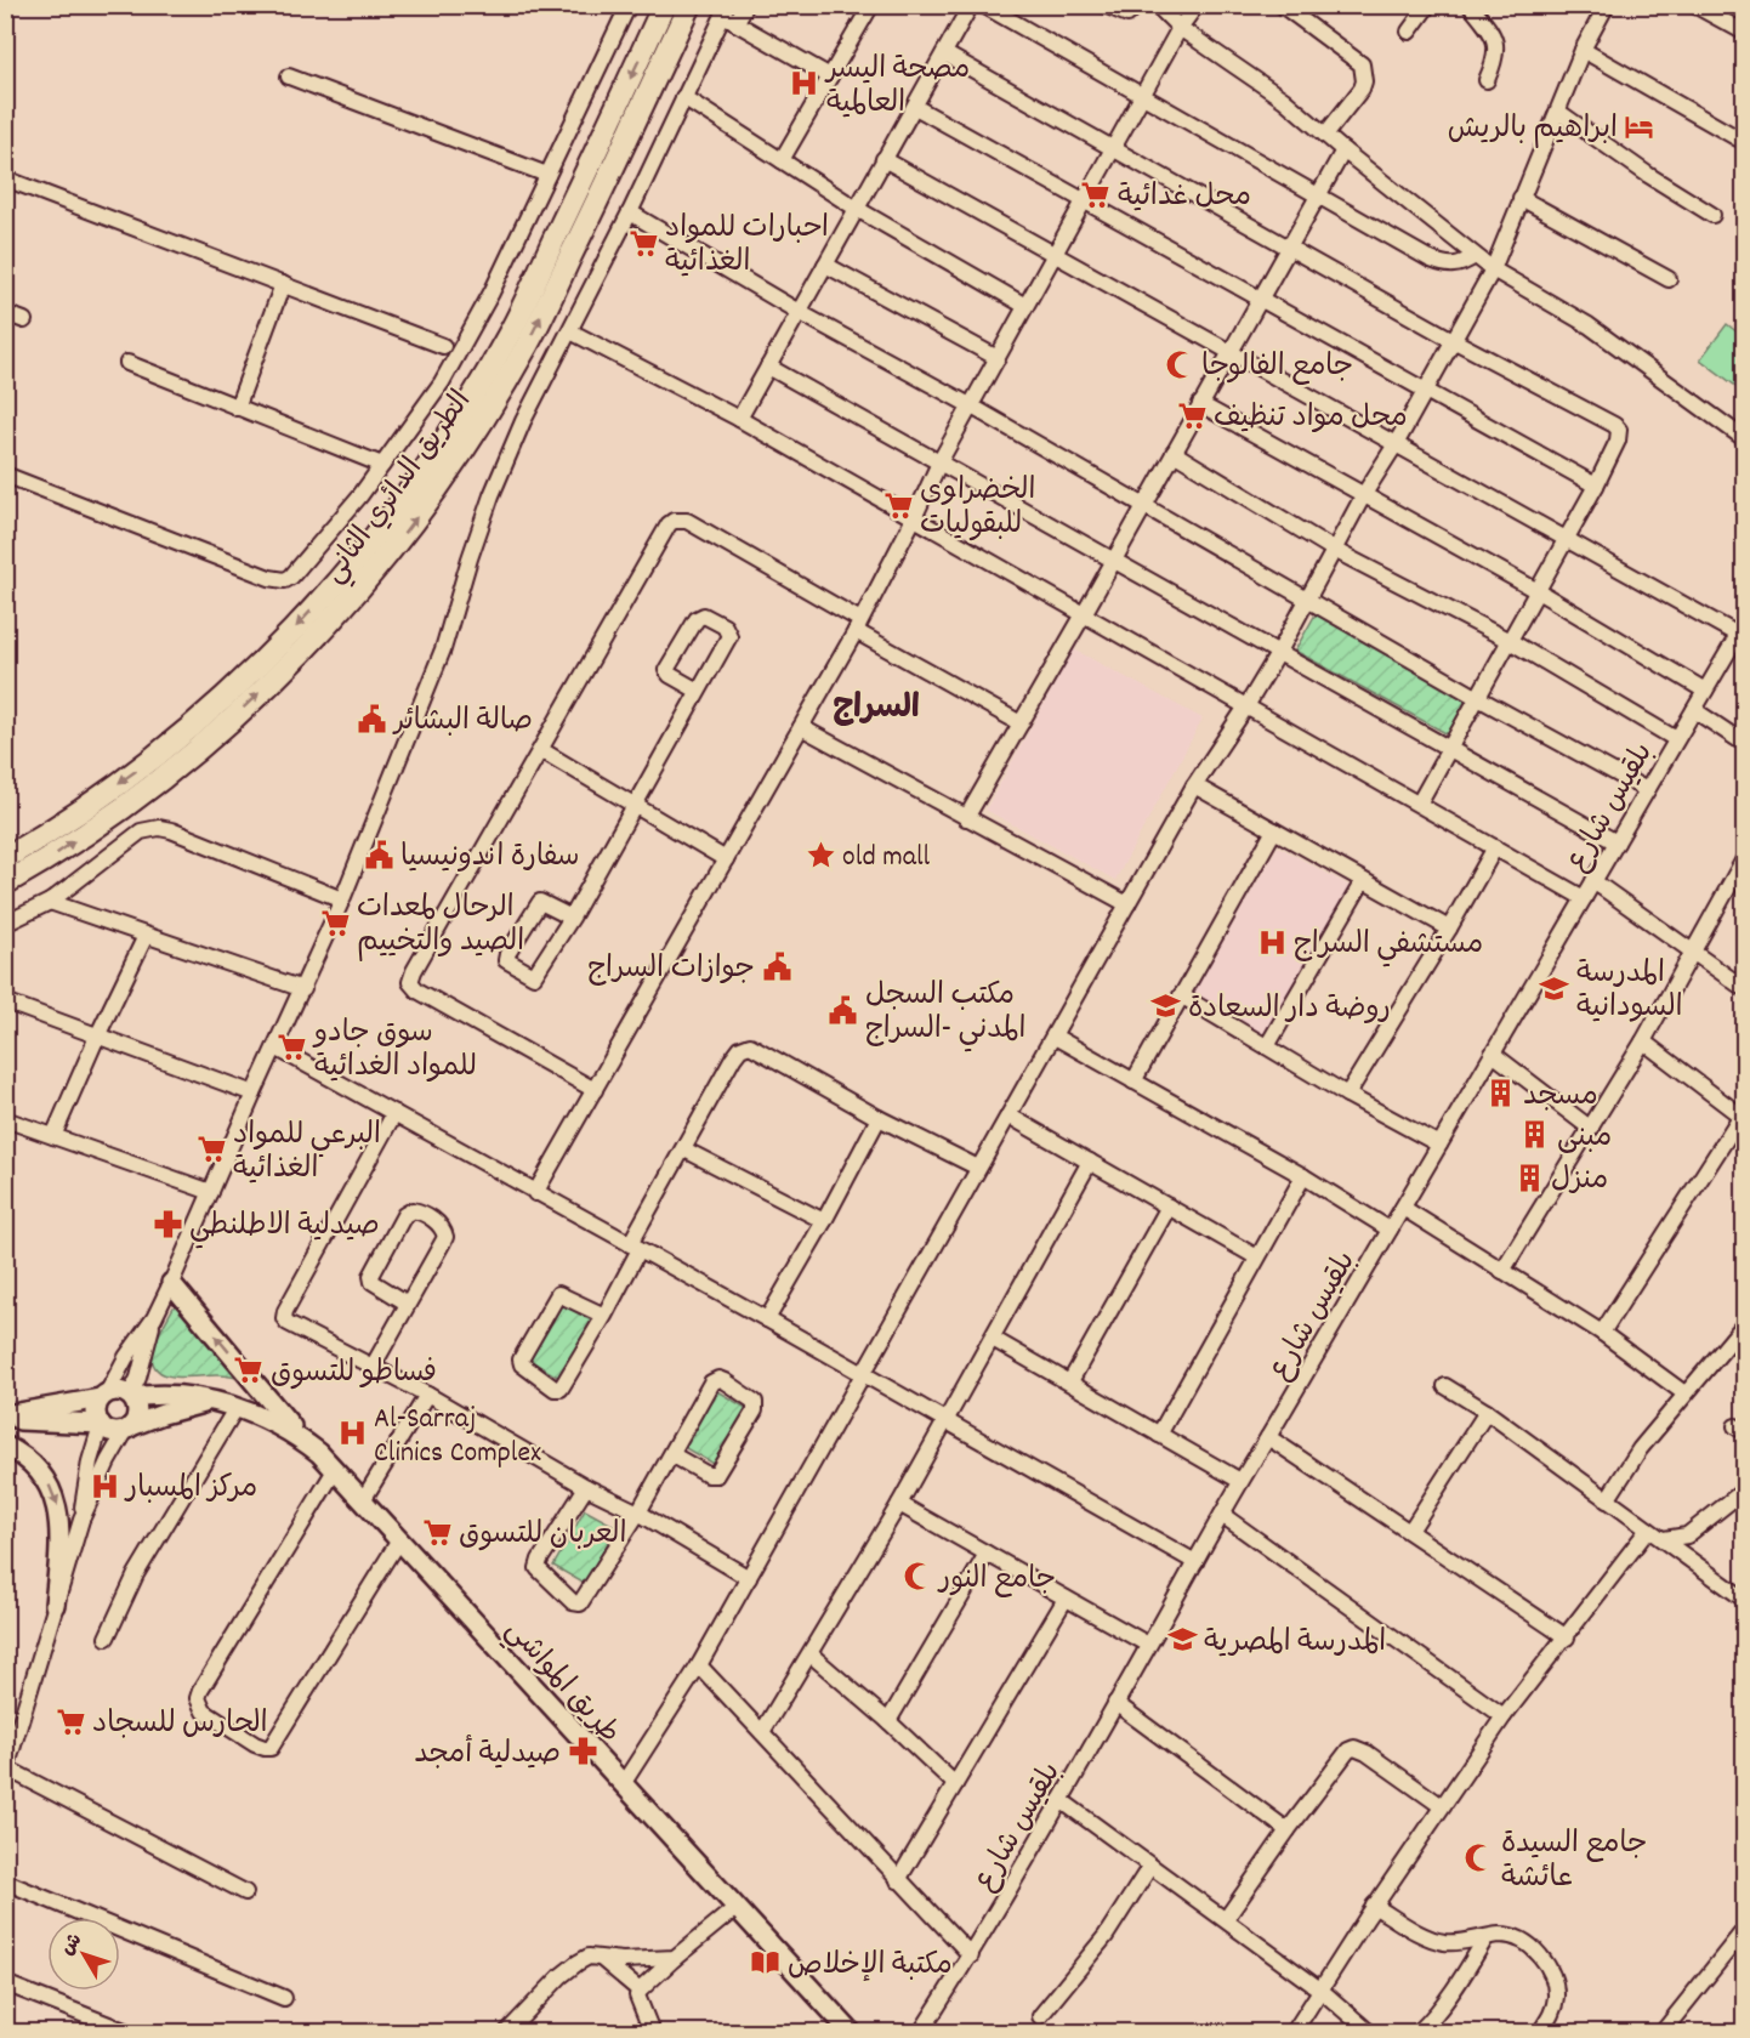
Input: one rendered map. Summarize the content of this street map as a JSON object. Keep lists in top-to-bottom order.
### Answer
{
  "streets": {
    "highway": ["الطريق الدائري الثاني"],
    "main road": ["طريق المواشي"],
    "street": ["بلقيس شارع"]
  },
  "districts": ["السراج"],
  "places": {
    "hospital": [
      "مصحة اليسر العالمية",
      "مستشفي السراج",
      "Al-Sarraj Clinics Complex",
      "مركز المسبار"
    ],
    "hotel": ["ابراهيم بالريش"],
    "supermarket": [
      "محل غدائية",
      "احبارات للمواد الغذائية",
      "محل مواد تنظيف",
      "الخضراوى للبقوليات",
      "الرحال لمعدات الصيد والتخييم",
      "سوق جادو للمواد الغدائية",
      "البرعي للمواد الغذائية",
      "فساطو للتسوق",
      "العربان للتسوق",
      "الحارس للسجاد"
    ],
    "mosque": ["جامع الفالوجا", "جامع النور", "جامع السيدة عائشة"],
    "public building": [
      "صالة البشائر",
      "سفارة اندونيسيا",
      "جوازات السراج",
      "مكتب السجل المدني -السراج"
    ],
    "place": ["old mall"],
    "school or university": ["المدرسة السودانية", "روضة دار السعادة", "المدرسة المصرية"],
    "building": ["مسجد", "مبنى", "منزل"],
    "pharmacy": ["صيدلية الاطلنطي", "صيدلية أمجد"],
    "library": ["مكتبة الإخلاص"]
  },
  "north": "top left"
}
